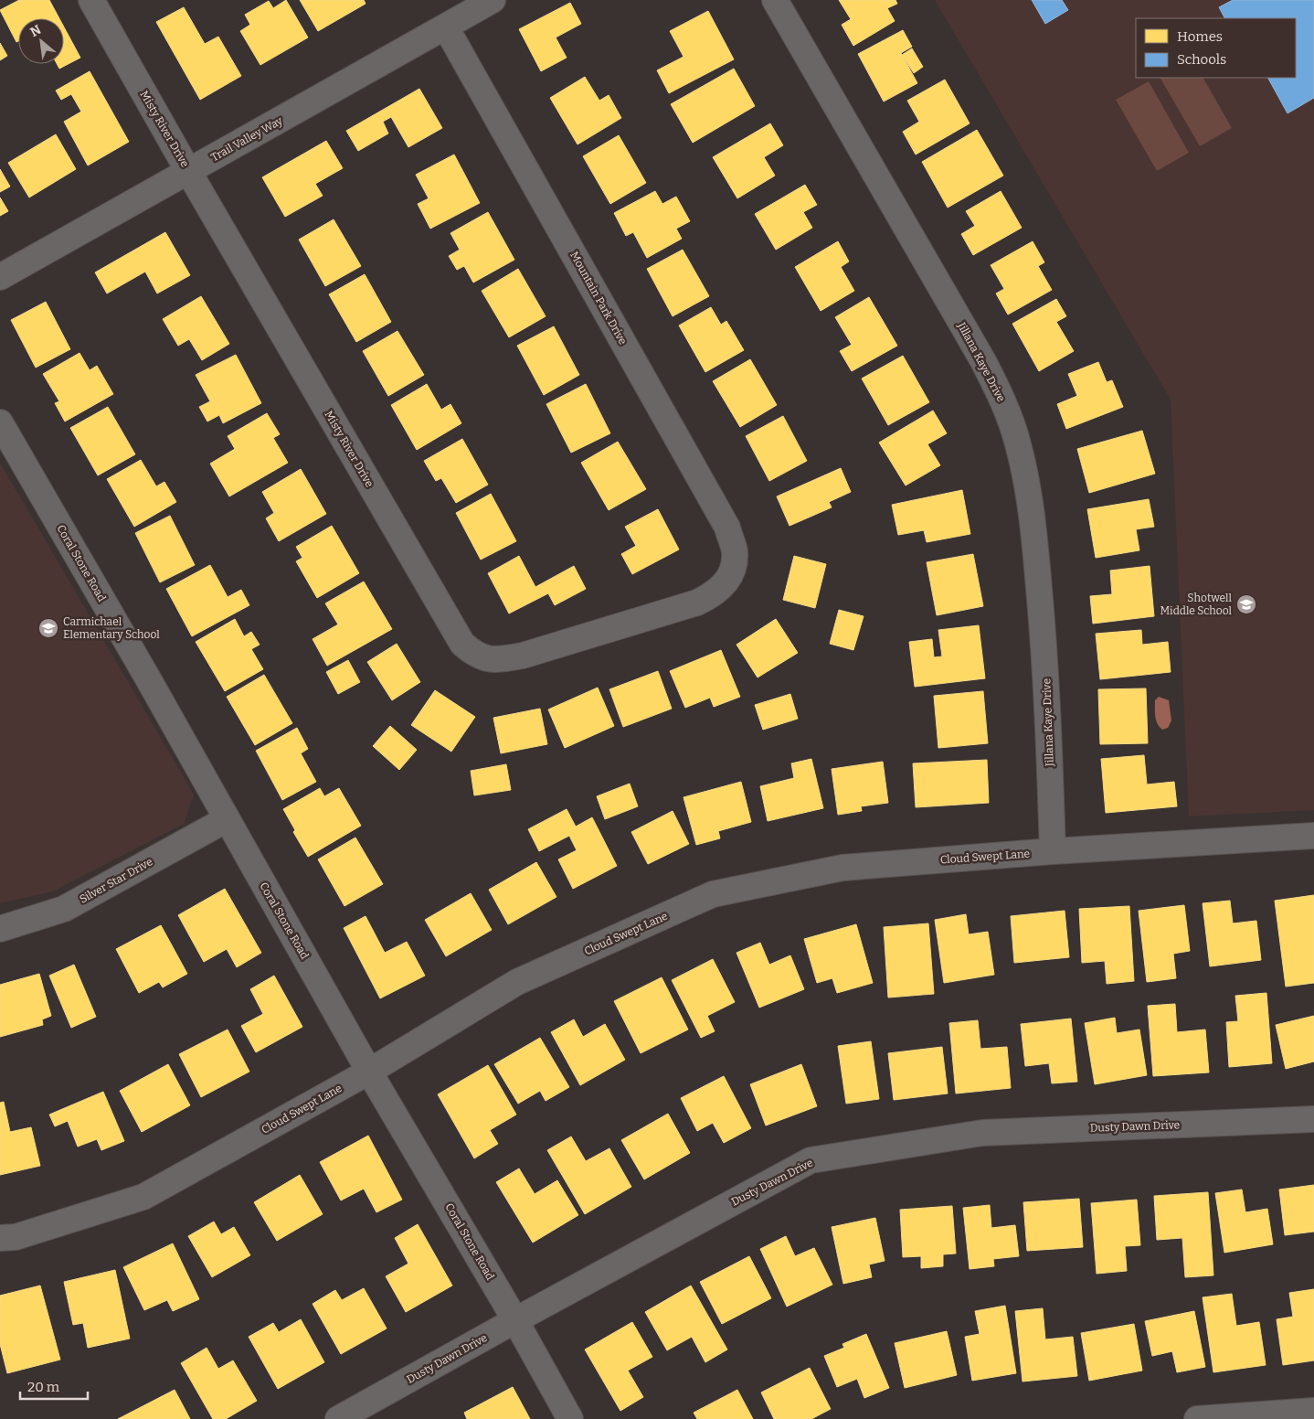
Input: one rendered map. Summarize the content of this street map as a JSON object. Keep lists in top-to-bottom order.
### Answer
{
  "streets": {
    "street": [
      "Misty River Drive",
      "Trail Valley Way",
      "Mountain Park Drive",
      "Jillana Kaye Drive",
      "Coral Stone Road",
      "Cloud Swept Lane",
      "Silver Star Drive",
      "Dusty Dawn Drive"
    ]
  },
  "crossings": [
    ["Misty River Drive", "Trail Valley Way"],
    ["Misty River Drive", "Mountain Park Drive"],
    ["Trail Valley Way", "Mountain Park Drive"],
    ["Jillana Kaye Drive", "Cloud Swept Lane"],
    ["Coral Stone Road", "Cloud Swept Lane"],
    ["Coral Stone Road", "Silver Star Drive"],
    ["Coral Stone Road", "Dusty Dawn Drive"]
  ],
  "places": {
    "school or university": ["Shotwell Middle School", "Carmichael Elementary School"]
  },
  "legend": ["Homes", "Schools"],
  "scale_bar": "20 m",
  "north": "top left"
}
